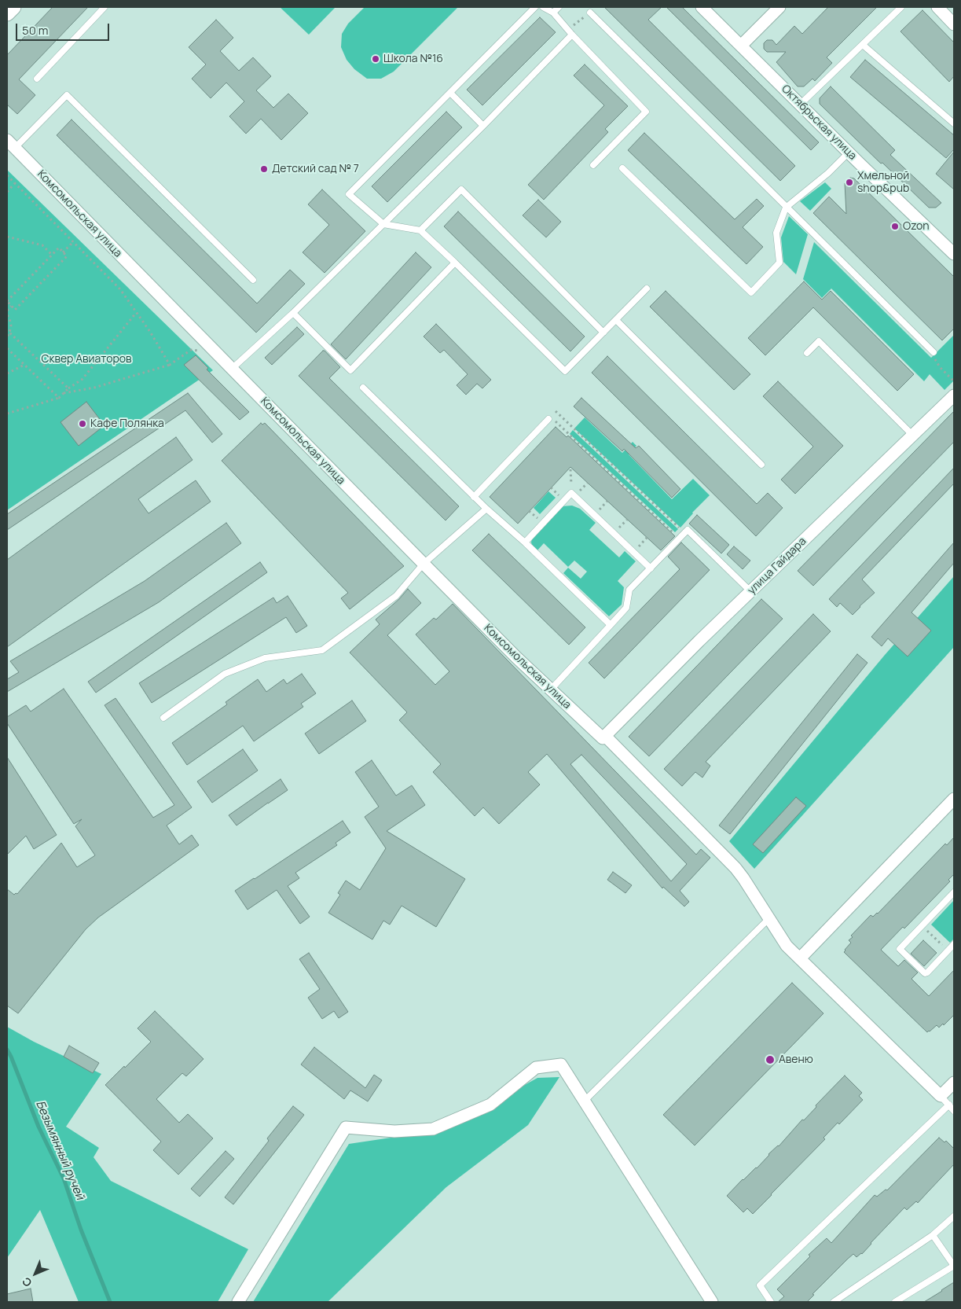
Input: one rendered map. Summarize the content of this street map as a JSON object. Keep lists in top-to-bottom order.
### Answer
{
  "streets": {
    "street": ["Октябрьская улица", "Комсомольская улица", "улица Гайдара"]
  },
  "crossings": [
    ["Комсомольская улица", "улица Гайдара"]
  ],
  "water": ["Безымянный ручей"],
  "parks": ["Сквер Авиаторов"],
  "places": [
    "Школа №16",
    "Детский сад № 7",
    "Хмельной shop&pub",
    "Ozon",
    "Кафе Полянка",
    "Авеню"
  ],
  "scale_bar": "50 m",
  "north": "bottom left"
}
